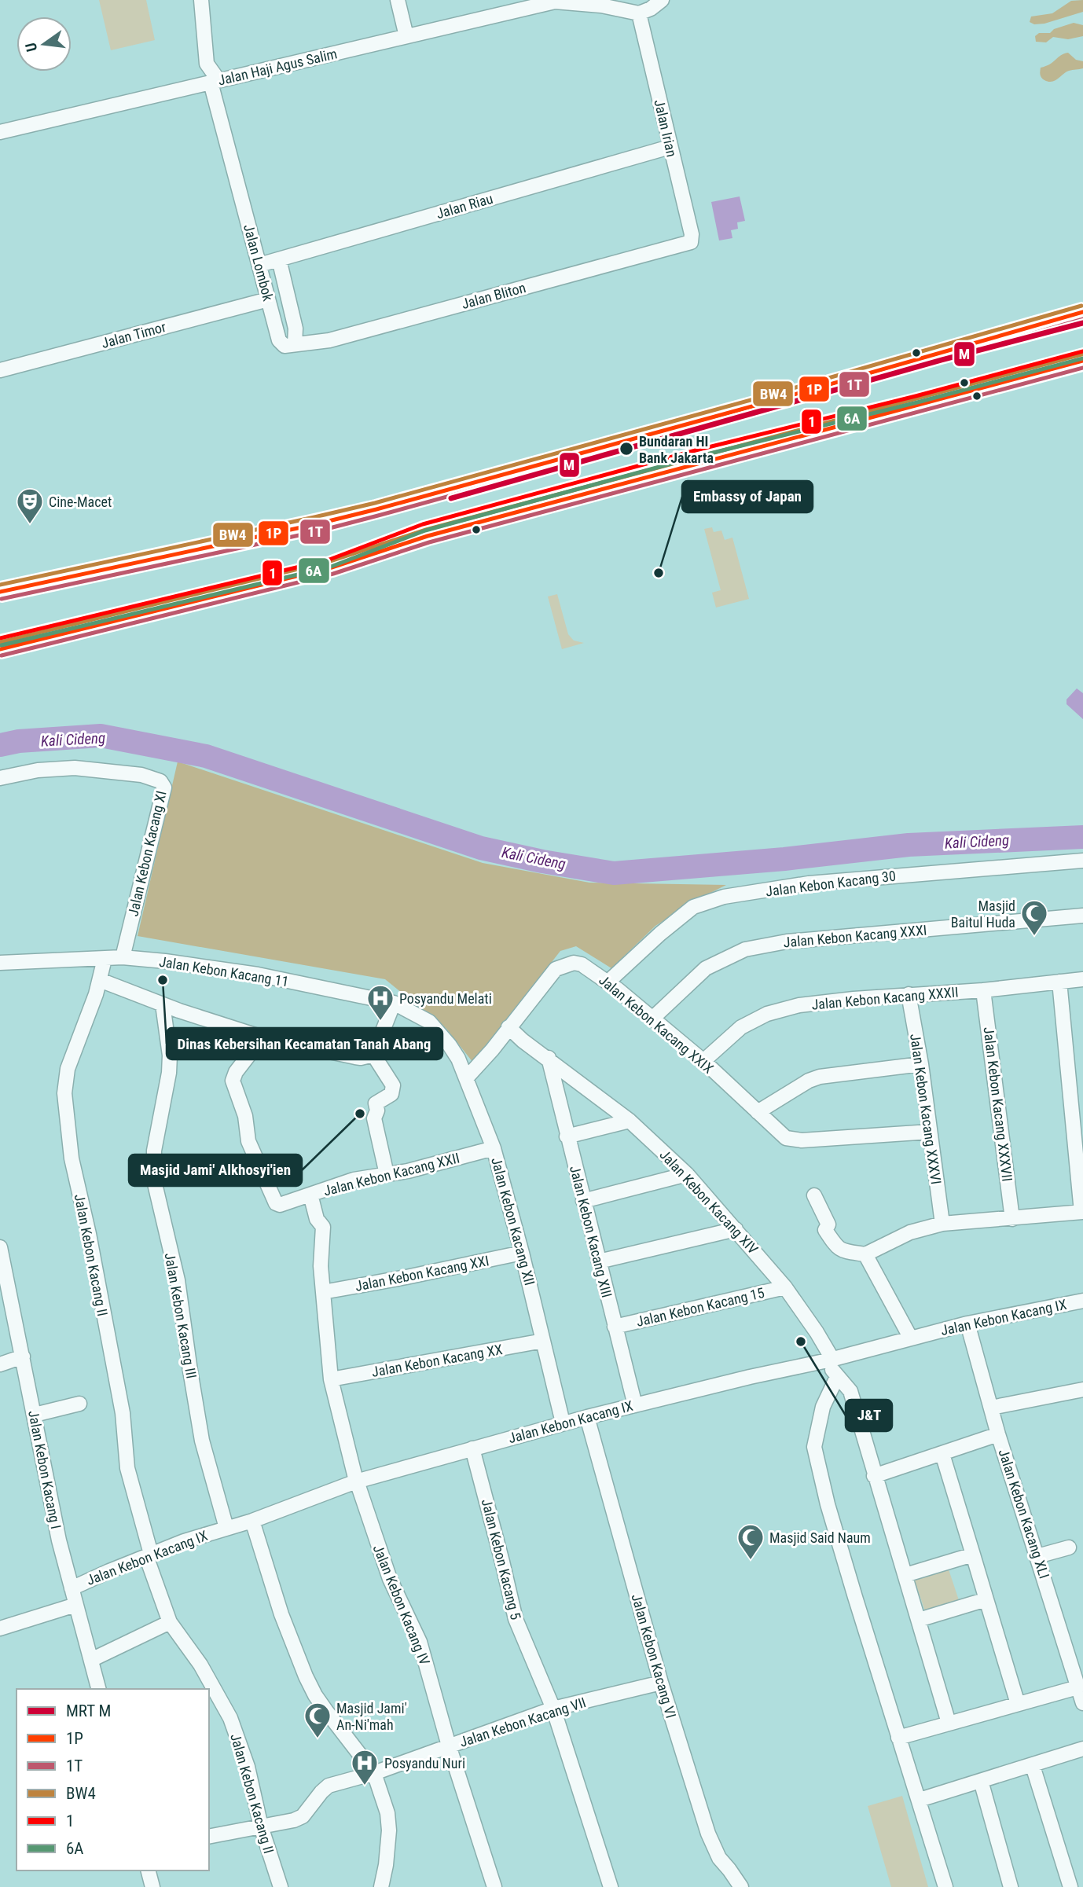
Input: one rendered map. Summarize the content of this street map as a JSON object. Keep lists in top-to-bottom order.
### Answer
{
  "streets": {
    "street": [
      "Jalan Haji Agus Salim",
      "Jalan Irian",
      "Jalan Riau",
      "Jalan Lombok",
      "Jalan Bliton",
      "Jalan Timor",
      "Jalan Kebon Kacang XI",
      "Jalan Kebon Kacang 30",
      "Jalan Kebon Kacang XXXI",
      "Jalan Kebon Kacang 11",
      "Jalan Kebon Kacang XXXII",
      "Jalan Kebon Kacang XXIX",
      "Jalan Kebon Kacang XXXVII",
      "Jalan Kebon Kacang XXXVI",
      "Jalan Kebon Kacang XXII",
      "Jalan Kebon Kacang XIV",
      "Jalan Kebon Kacang XII",
      "Jalan Kebon Kacang XIII",
      "Jalan Kebon Kacang II",
      "Jalan Kebon Kacang XXI",
      "Jalan Kebon Kacang 15",
      "Jalan Kebon Kacang III",
      "Jalan Kebon Kacang IX",
      "Jalan Kebon Kacang XX",
      "Jalan Kebon Kacang I",
      "Jalan Kebon Kacang XLI",
      "Jalan Kebon Kacang 5",
      "Jalan Kebon Kacang IV",
      "Jalan Kebon Kacang VI",
      "Jalan Kebon Kacang VII"
    ]
  },
  "crossings": [
    ["Jalan Haji Agus Salim", "Jalan Irian"],
    ["Jalan Haji Agus Salim", "Jalan Lombok"],
    ["Jalan Irian", "Jalan Riau"],
    ["Jalan Irian", "Jalan Bliton"],
    ["Jalan Riau", "Jalan Lombok"],
    ["Jalan Lombok", "Jalan Bliton"],
    ["Jalan Lombok", "Jalan Timor"],
    ["Jalan Kebon Kacang XI", "Jalan Kebon Kacang 11"],
    ["Jalan Kebon Kacang 30", "Jalan Kebon Kacang XXIX"],
    ["Jalan Kebon Kacang XXXI", "Jalan Kebon Kacang XXIX"],
    ["Jalan Kebon Kacang 11", "Jalan Kebon Kacang XII"],
    ["Jalan Kebon Kacang 11", "Jalan Kebon Kacang II"],
    ["Jalan Kebon Kacang XXXII", "Jalan Kebon Kacang XXIX"],
    ["Jalan Kebon Kacang XXXII", "Jalan Kebon Kacang XXXVII"],
    ["Jalan Kebon Kacang XXXII", "Jalan Kebon Kacang XXXVI"],
    ["Jalan Kebon Kacang XXIX", "Jalan Kebon Kacang XXXVI"],
    ["Jalan Kebon Kacang XXIX", "Jalan Kebon Kacang XIV"],
    ["Jalan Kebon Kacang XXIX", "Jalan Kebon Kacang XII"],
    ["Jalan Kebon Kacang XXII", "Jalan Kebon Kacang XII"],
    ["Jalan Kebon Kacang XXII", "Jalan Kebon Kacang IV"],
    ["Jalan Kebon Kacang XIV", "Jalan Kebon Kacang XIII"],
    ["Jalan Kebon Kacang XIV", "Jalan Kebon Kacang 15"],
    ["Jalan Kebon Kacang XIV", "Jalan Kebon Kacang IX"],
    ["Jalan Kebon Kacang XII", "Jalan Kebon Kacang XXI"],
    ["Jalan Kebon Kacang XII", "Jalan Kebon Kacang IX"],
    ["Jalan Kebon Kacang XII", "Jalan Kebon Kacang XX"],
    ["Jalan Kebon Kacang XIII", "Jalan Kebon Kacang 15"],
    ["Jalan Kebon Kacang XIII", "Jalan Kebon Kacang IX"],
    ["Jalan Kebon Kacang II", "Jalan Kebon Kacang IX"],
    ["Jalan Kebon Kacang II", "Jalan Kebon Kacang VII"],
    ["Jalan Kebon Kacang XXI", "Jalan Kebon Kacang IV"],
    ["Jalan Kebon Kacang III", "Jalan Kebon Kacang IX"],
    ["Jalan Kebon Kacang IX", "Jalan Kebon Kacang I"],
    ["Jalan Kebon Kacang IX", "Jalan Kebon Kacang XLI"],
    ["Jalan Kebon Kacang IX", "Jalan Kebon Kacang 5"],
    ["Jalan Kebon Kacang IX", "Jalan Kebon Kacang IV"],
    ["Jalan Kebon Kacang IX", "Jalan Kebon Kacang VI"],
    ["Jalan Kebon Kacang XX", "Jalan Kebon Kacang IV"],
    ["Jalan Kebon Kacang 5", "Jalan Kebon Kacang VII"],
    ["Jalan Kebon Kacang IV", "Jalan Kebon Kacang VII"],
    ["Jalan Kebon Kacang VI", "Jalan Kebon Kacang VII"]
  ],
  "water": ["Kali Cideng"],
  "places": {
    "other": [
      "Bundaran HI Bank Jakarta",
      "Embassy of Japan",
      "Dinas Kebersihan Kecamatan Tanah Abang",
      "Masjid Jami' Alkhosyi'ien",
      "J&T"
    ],
    "theatre": ["Cine-Macet"],
    "mosque": ["Masjid Baitul Huda", "Masjid Said Naum", "Masjid Jami' An-Ni'mah"],
    "hospital": ["Posyandu Melati", "Posyandu Nuri"]
  },
  "lines": [
    "transit line BW4",
    "transit line 1P",
    "transit line 1T",
    "metro line M",
    "transit line 1",
    "transit line 6A"
  ],
  "legend": [
    "MRT M",
    "1P",
    "1T",
    "BW4",
    "1",
    "6A"
  ],
  "north": "left"
}
